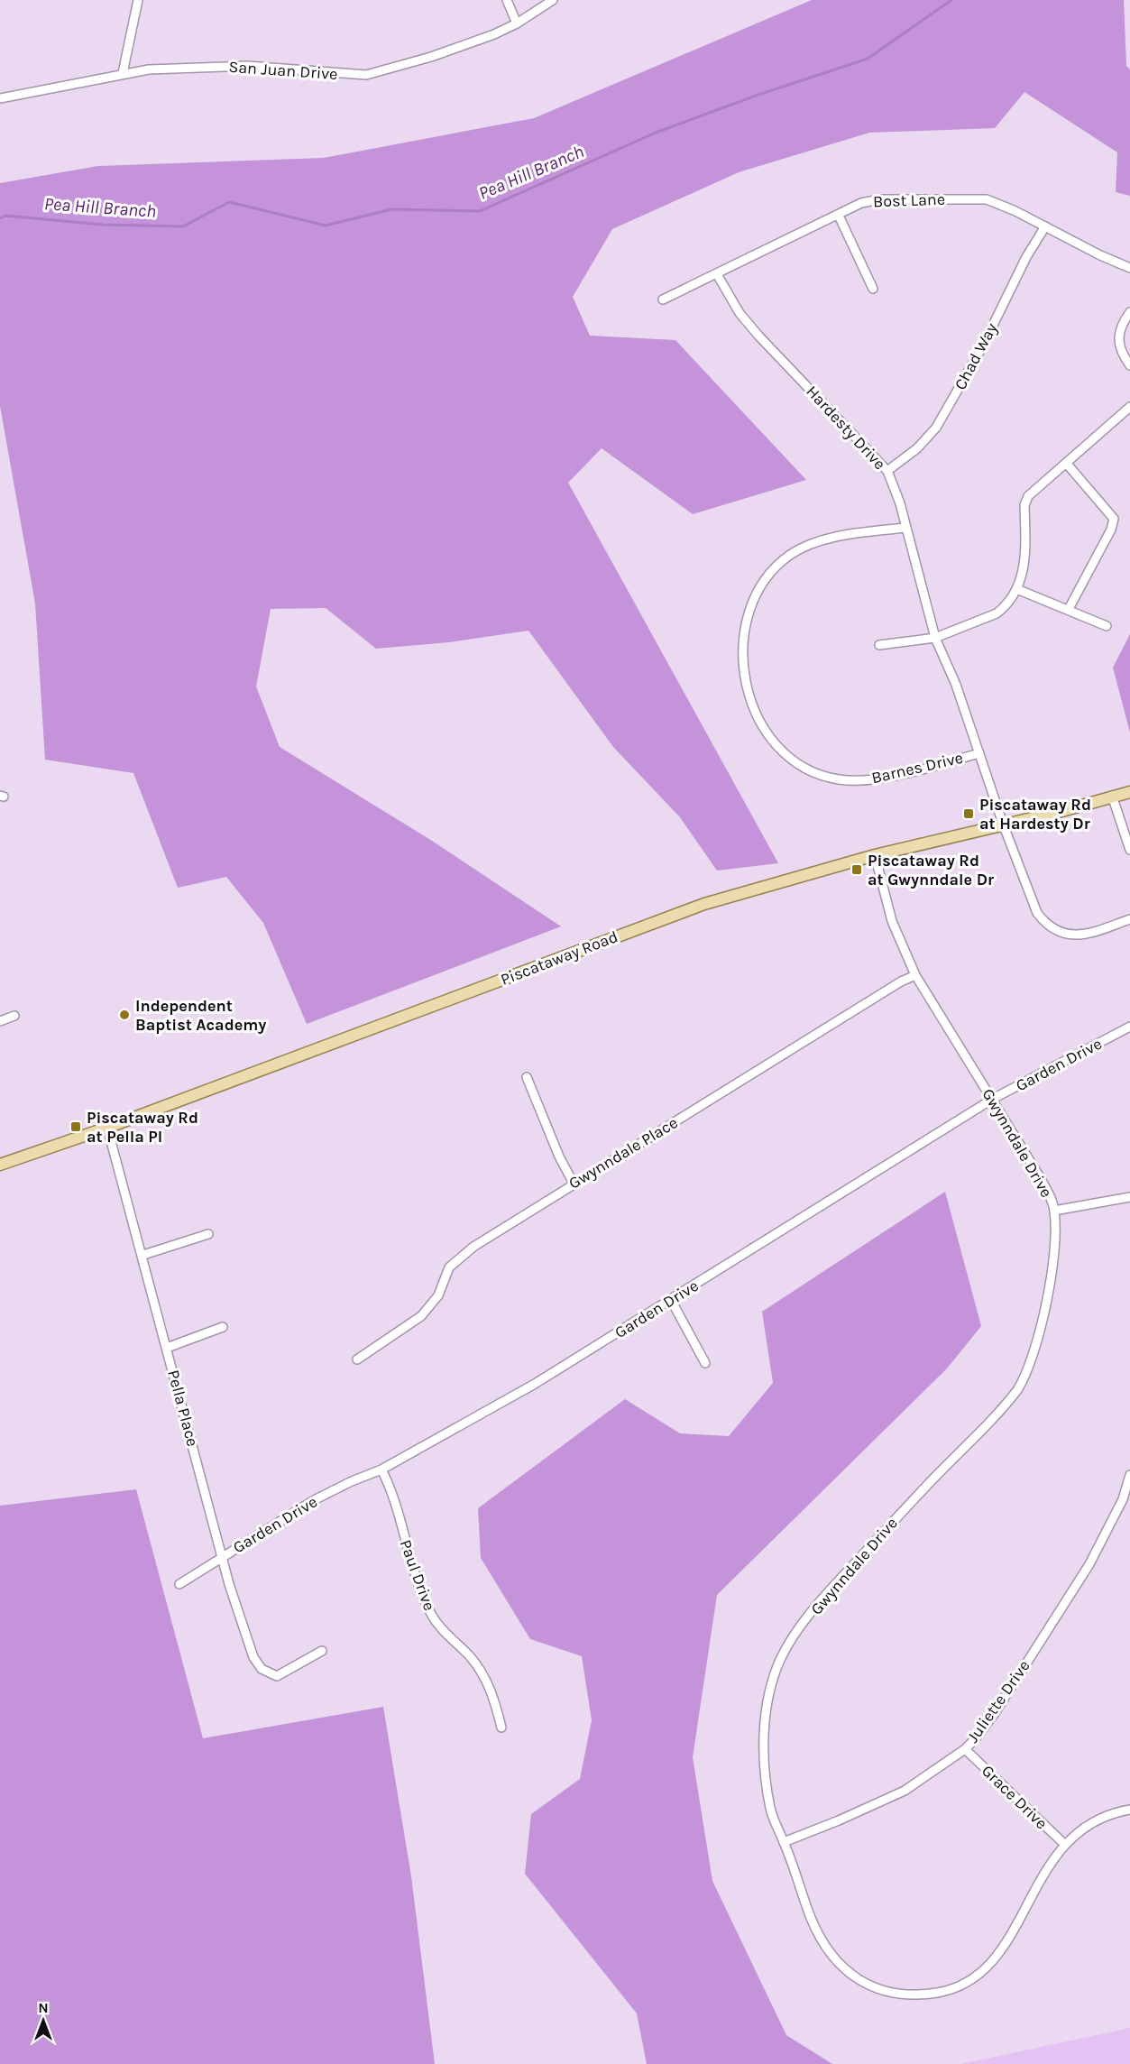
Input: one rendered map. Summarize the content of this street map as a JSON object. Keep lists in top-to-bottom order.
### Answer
{
  "streets": {
    "main road": ["Piscataway Road"],
    "street": [
      "San Juan Drive",
      "Bost Lane",
      "Chad Way",
      "Hardesty Drive",
      "Barnes Drive",
      "Garden Drive",
      "Gwynndale Drive",
      "Gwynndale Place",
      "Pella Place",
      "Paul Drive",
      "Juliette Drive",
      "Grace Drive"
    ]
  },
  "crossings": [
    ["Bost Lane", "Chad Way"],
    ["Bost Lane", "Hardesty Drive"],
    ["Chad Way", "Hardesty Drive"],
    ["Hardesty Drive", "Barnes Drive"],
    ["Hardesty Drive", "Piscataway Road"],
    ["Piscataway Road", "Gwynndale Drive"],
    ["Piscataway Road", "Pella Place"],
    ["Garden Drive", "Gwynndale Drive"],
    ["Garden Drive", "Pella Place"],
    ["Garden Drive", "Paul Drive"],
    ["Gwynndale Drive", "Gwynndale Place"],
    ["Gwynndale Drive", "Juliette Drive"],
    ["Gwynndale Drive", "Grace Drive"],
    ["Juliette Drive", "Grace Drive"]
  ],
  "water": ["Pea Hill Branch"],
  "places": {
    "transit": ["Piscataway Rd at Hardesty Dr", "Piscataway Rd at Gwynndale Dr", "Piscataway Rd at Pella Pl"],
    "other": ["Independent Baptist Academy"]
  },
  "north": "top"
}
